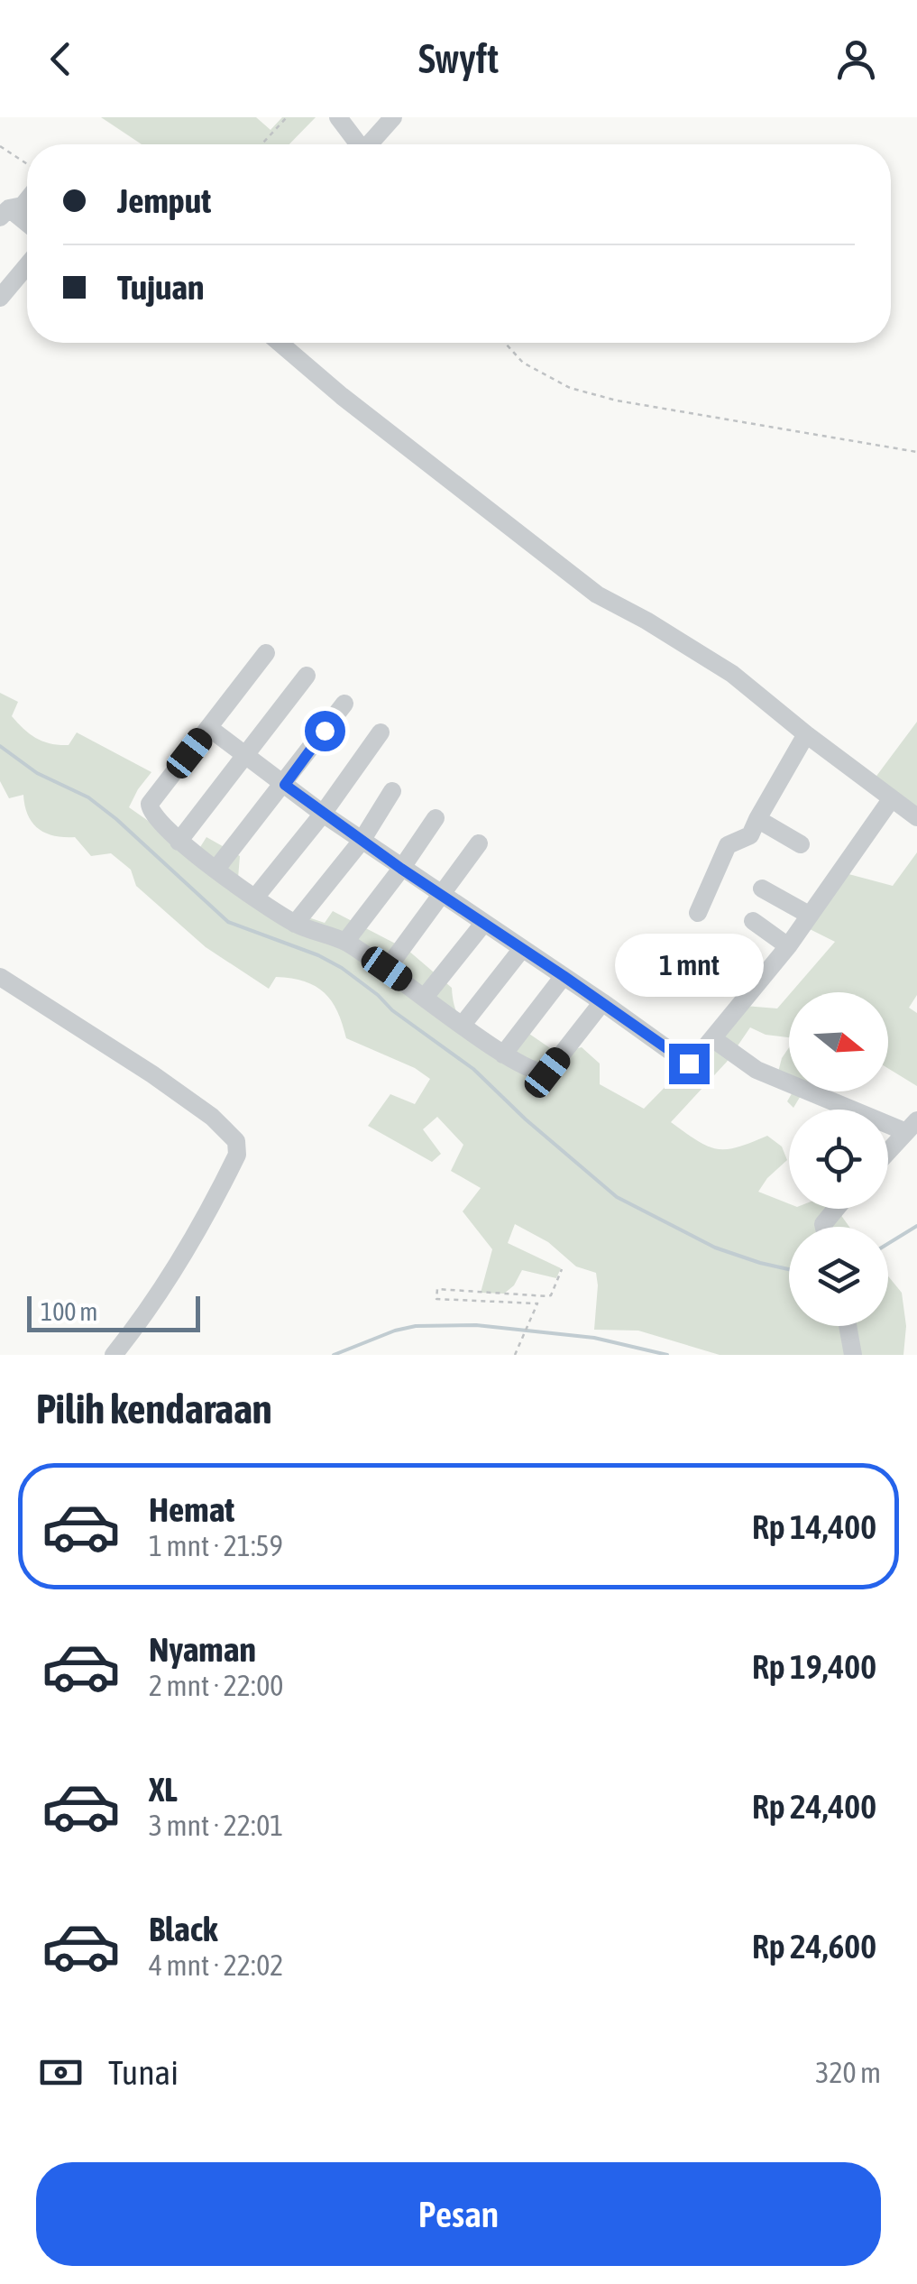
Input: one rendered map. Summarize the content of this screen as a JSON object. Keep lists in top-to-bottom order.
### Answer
{
  "scale_bar": "100 m",
  "north": "right",
  "page": {
    "header": "Swyft",
    "banner": ["Jemput", "Tujuan"],
    "bubble": "1 mnt",
    "scale": "100 m",
    "heading": "Pilih kendaraan",
    "list": [
      {
        "name": "Hemat",
        "note": "1 mnt · 21:59",
        "value": "Rp 14,400"
      },
      {
        "name": "Nyaman",
        "note": "2 mnt · 22:00",
        "value": "Rp 19,400"
      },
      {
        "name": "XL",
        "note": "3 mnt · 22:01",
        "value": "Rp 24,400"
      },
      {
        "name": "Black",
        "note": "4 mnt · 22:02",
        "value": "Rp 24,600"
      }
    ],
    "pay": ["Tunai", "320 m"],
    "buttons": "Pesan"
  }
}
